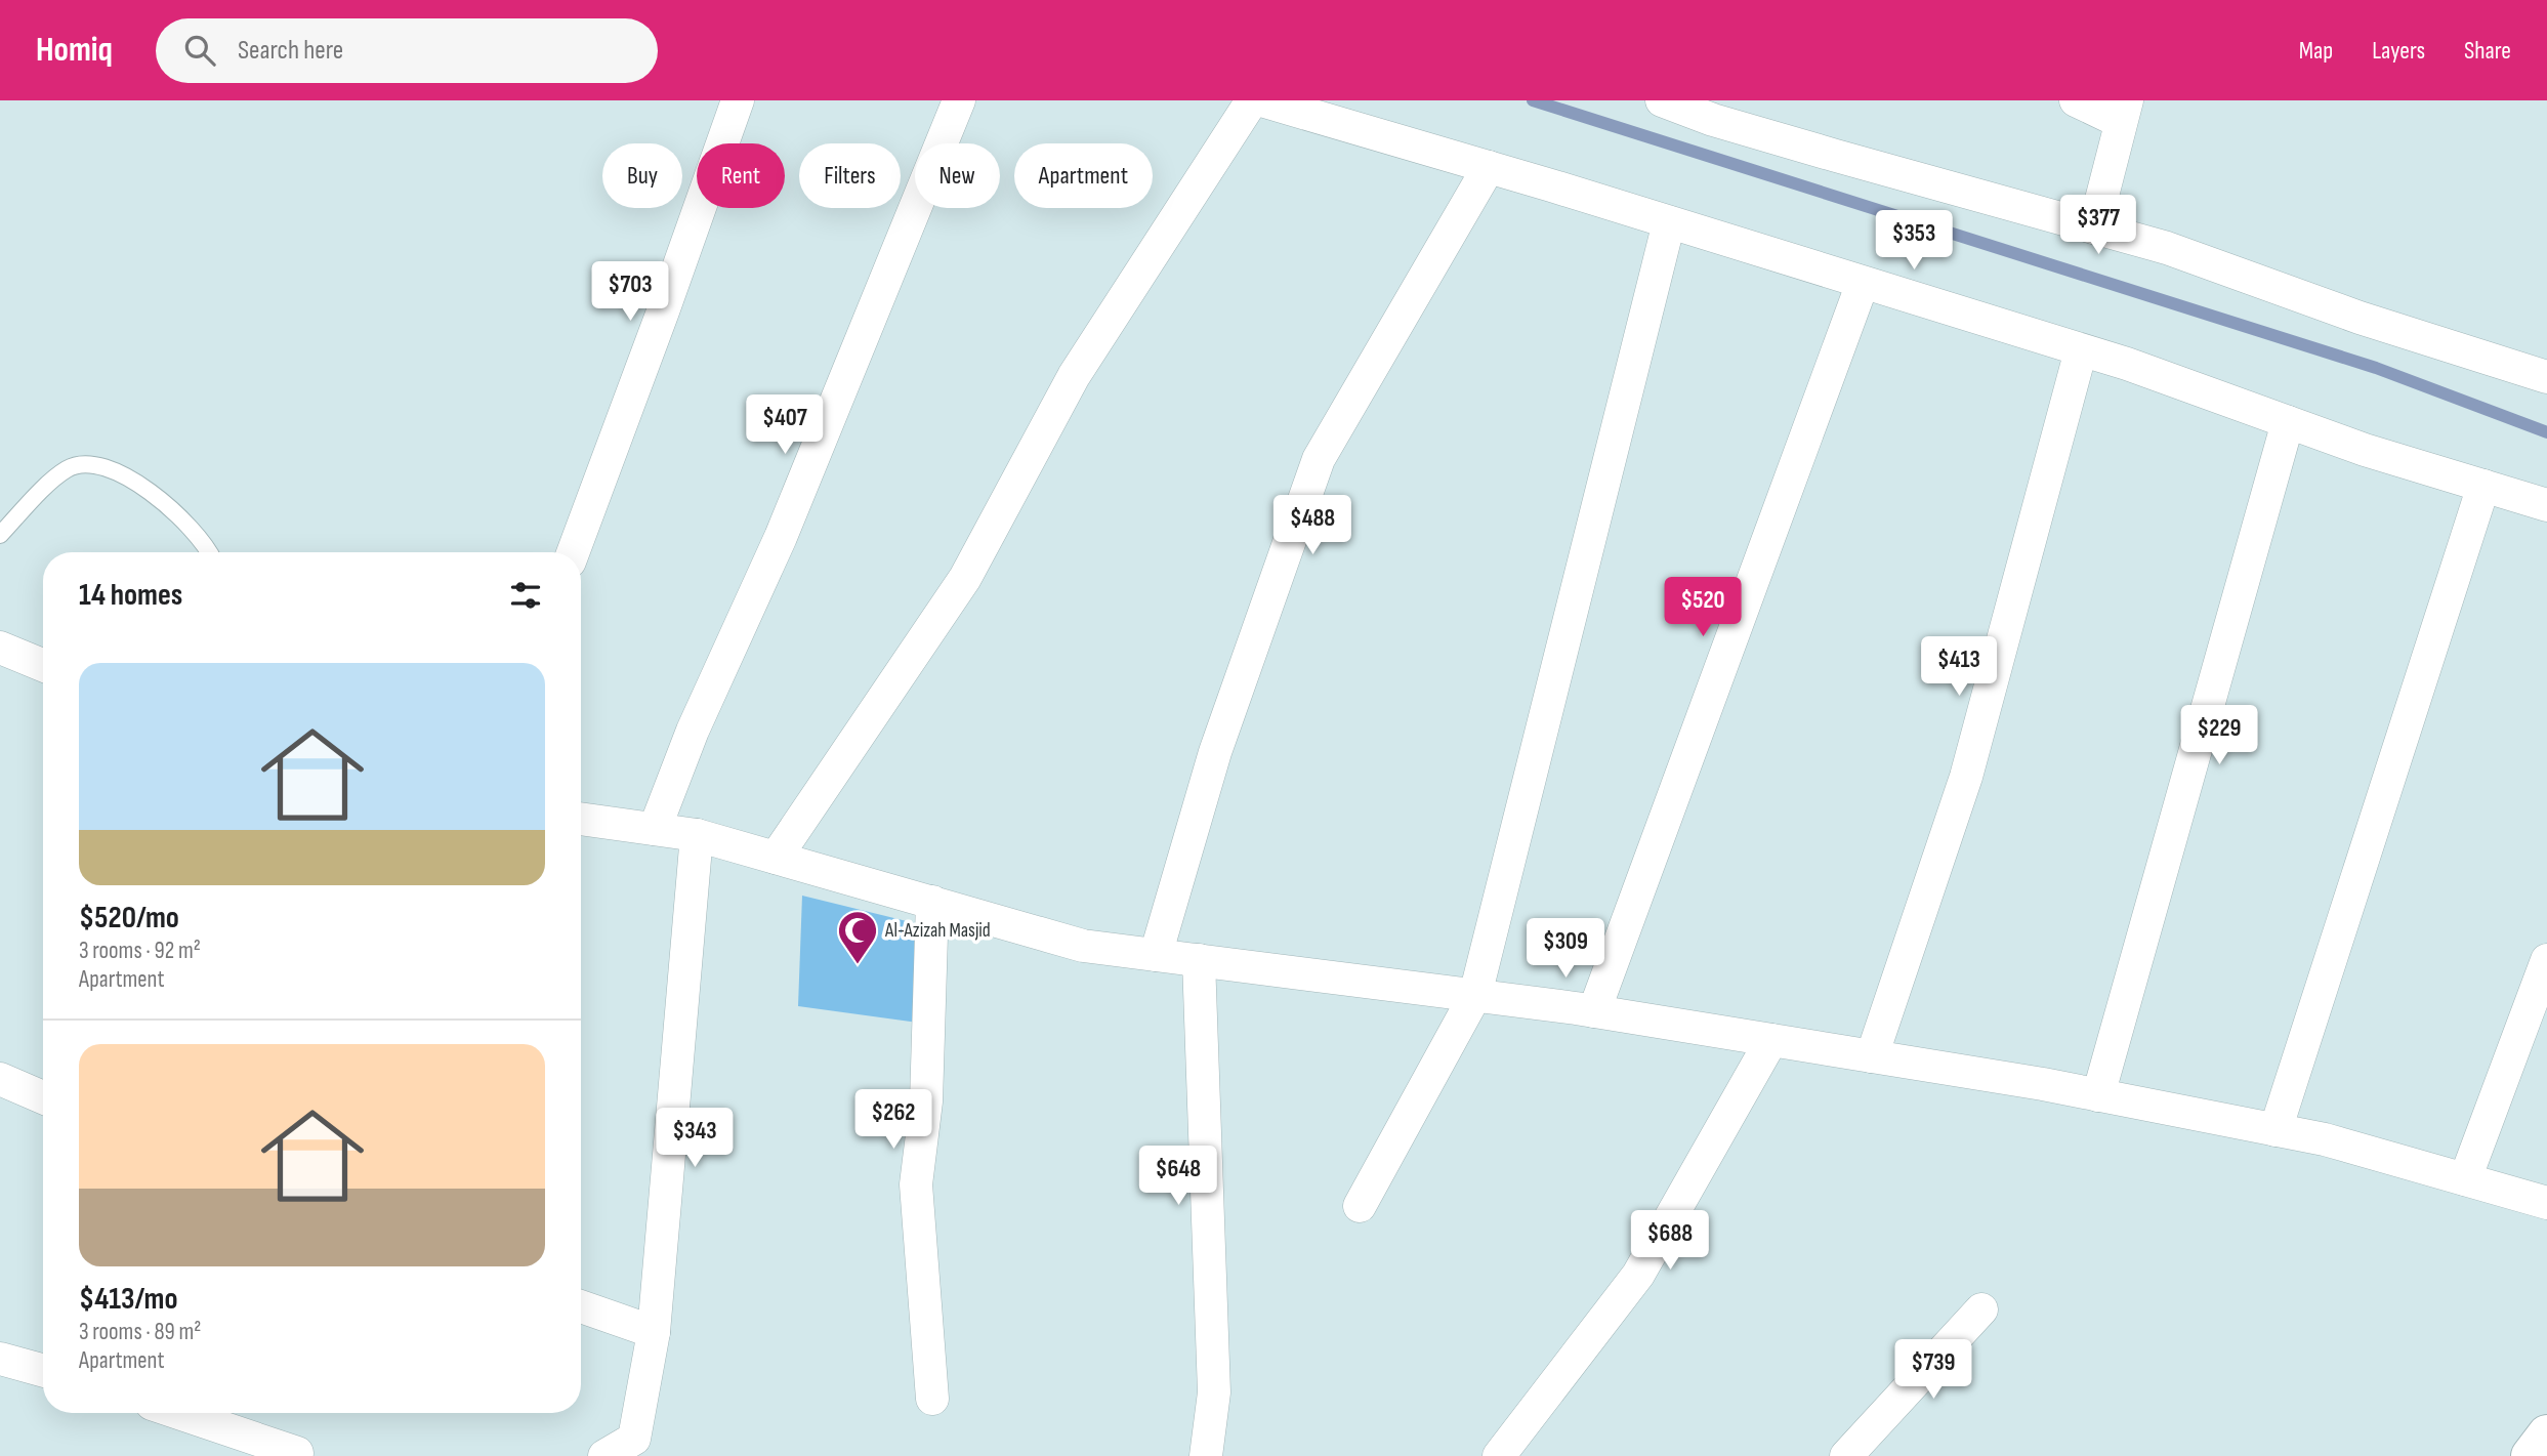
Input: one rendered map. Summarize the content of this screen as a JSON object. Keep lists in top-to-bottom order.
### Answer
{
  "places": {
    "mosque": ["Al-Azizah Masjid"]
  },
  "page": {
    "header": "Homiq",
    "search": "Search here",
    "nav": ["Map", "Layers", "Share"],
    "chip": [
      "Buy",
      "Rent",
      "Filters",
      "New",
      "Apartment"
    ],
    "price": [
      "$377",
      "$353",
      "$703",
      "$407",
      "$488",
      "$520",
      "$413",
      "$229",
      "$309",
      "$262",
      "$343",
      "$648",
      "$688",
      "$739"
    ],
    "heading": "14 homes",
    "list": [
      {
        "name": "$520/mo",
        "note": "3 rooms · 92 m² · Apartment"
      },
      {
        "name": "$413/mo",
        "note": "3 rooms · 89 m² · Apartment"
      }
    ]
  }
}
